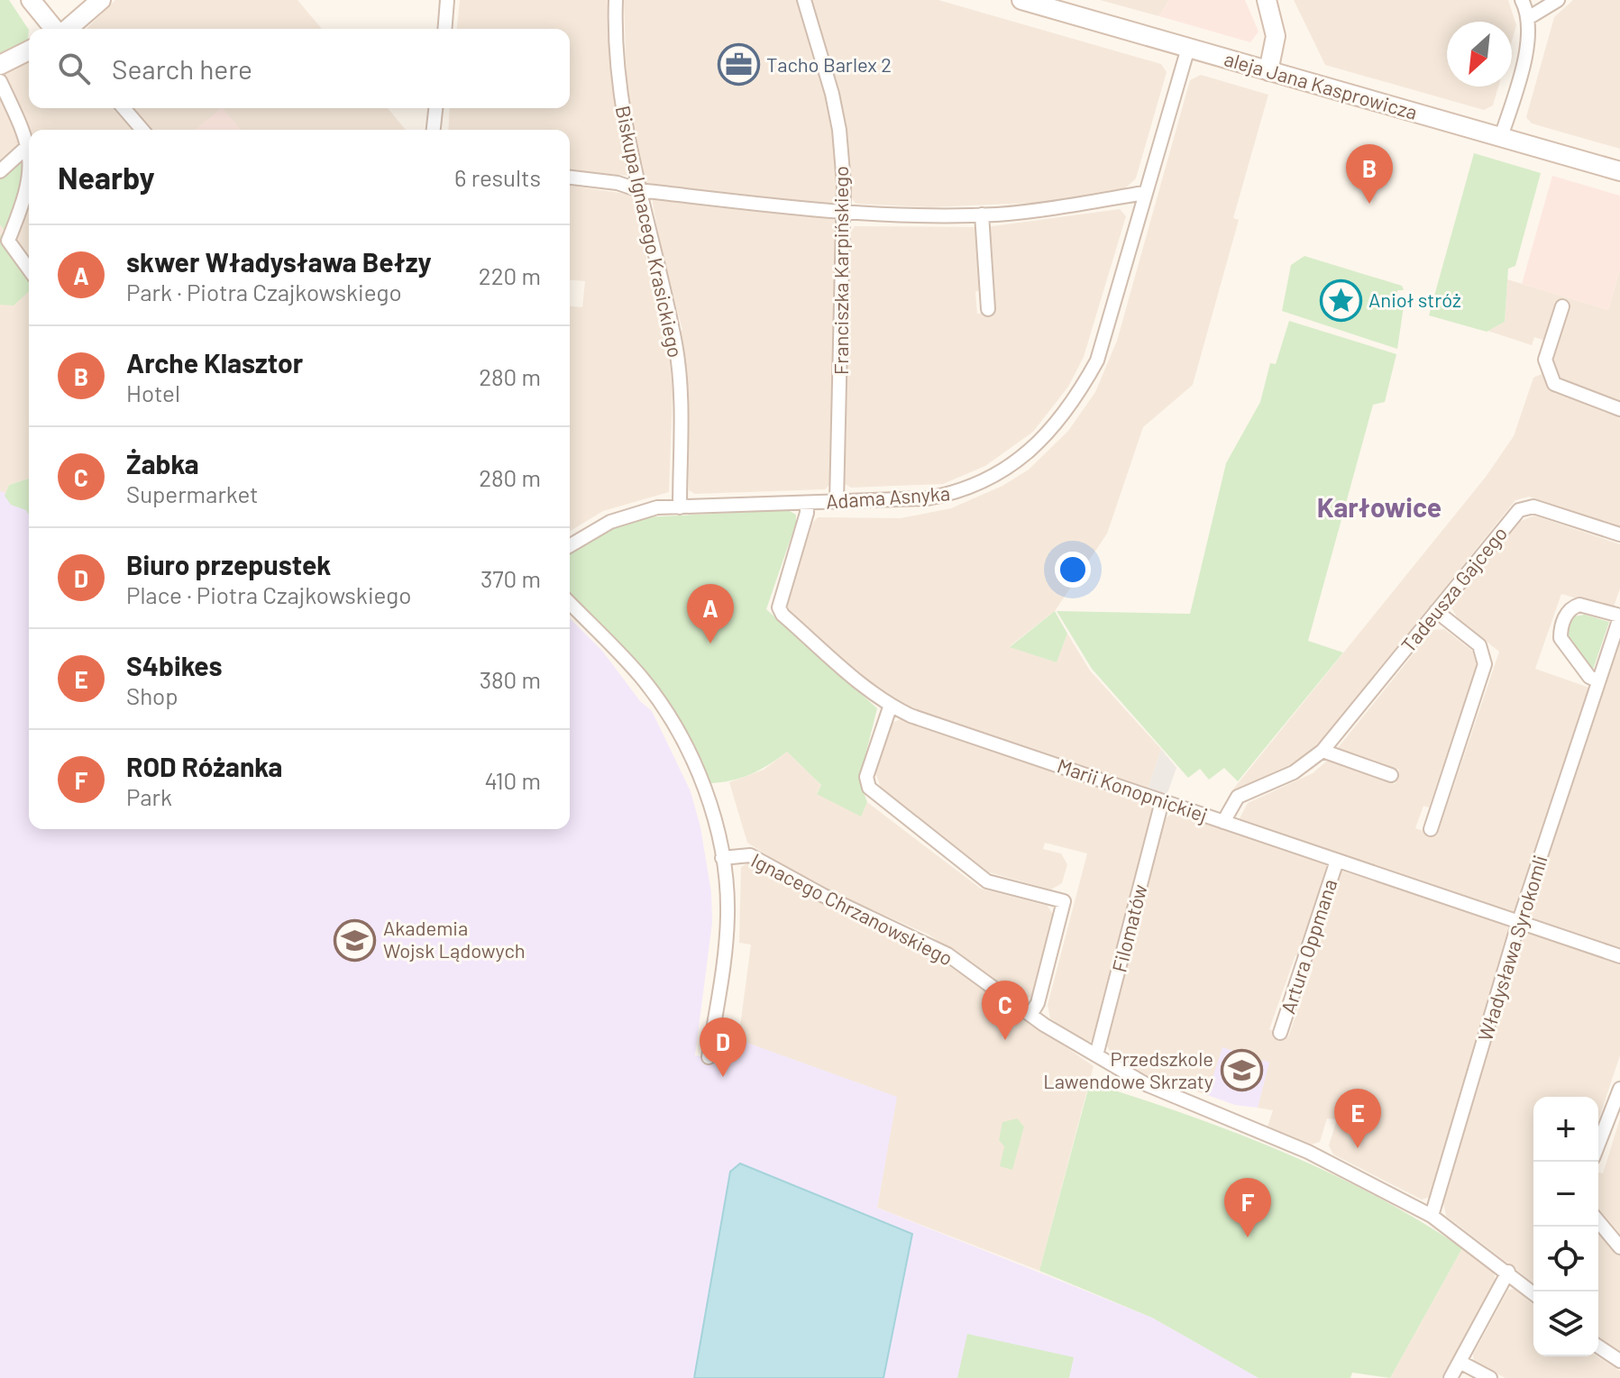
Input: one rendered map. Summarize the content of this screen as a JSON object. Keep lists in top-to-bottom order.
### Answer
{
  "streets": {
    "street": [
      "aleja Jana Kasprowicza",
      "Biskupa Ignacego Krasickiego",
      "Franciszka Karpińskiego",
      "Adama Asnyka",
      "Tadeusza Gajcego",
      "Marii Konopnickiej",
      "Ignacego Chrzanowskiego",
      "Filomatów",
      "Artura Oppmana",
      "Władysława Syrokomli"
    ]
  },
  "crossings": [
    ["aleja Jana Kasprowicza", "Adama Asnyka"],
    ["Biskupa Ignacego Krasickiego", "Adama Asnyka"],
    ["Franciszka Karpińskiego", "Adama Asnyka"],
    ["Adama Asnyka", "Marii Konopnickiej"],
    ["Tadeusza Gajcego", "Marii Konopnickiej"],
    ["Marii Konopnickiej", "Filomatów"],
    ["Marii Konopnickiej", "Artura Oppmana"],
    ["Marii Konopnickiej", "Władysława Syrokomli"],
    ["Ignacego Chrzanowskiego", "Filomatów"],
    ["Ignacego Chrzanowskiego", "Władysława Syrokomli"]
  ],
  "districts": ["Karłowice"],
  "places": {
    "office": ["Tacho Barlex 2"],
    "place": ["Anioł stróż"],
    "school or university": ["Akademia Wojsk Lądowych", "Przedszkole Lawendowe Skrzaty"]
  },
  "north": "bottom left",
  "page": {
    "search": "Search here",
    "heading": ["Nearby", "6 results"],
    "pins": [
      "B",
      "A",
      "C",
      "D",
      "E",
      "F"
    ],
    "list": [
      {
        "mark": "A",
        "name": "skwer Władysława Bełzy",
        "note": "Park · Piotra Czajkowskiego",
        "value": "220 m"
      },
      {
        "mark": "B",
        "name": "Arche Klasztor",
        "note": "Hotel",
        "value": "280 m"
      },
      {
        "mark": "C",
        "name": "Żabka",
        "note": "Supermarket",
        "value": "280 m"
      },
      {
        "mark": "D",
        "name": "Biuro przepustek",
        "note": "Place · Piotra Czajkowskiego",
        "value": "370 m"
      },
      {
        "mark": "E",
        "name": "S4bikes",
        "note": "Shop",
        "value": "380 m"
      },
      {
        "mark": "F",
        "name": "ROD Różanka",
        "note": "Park",
        "value": "410 m"
      }
    ],
    "map_buttons": ["+", "−"]
  }
}
